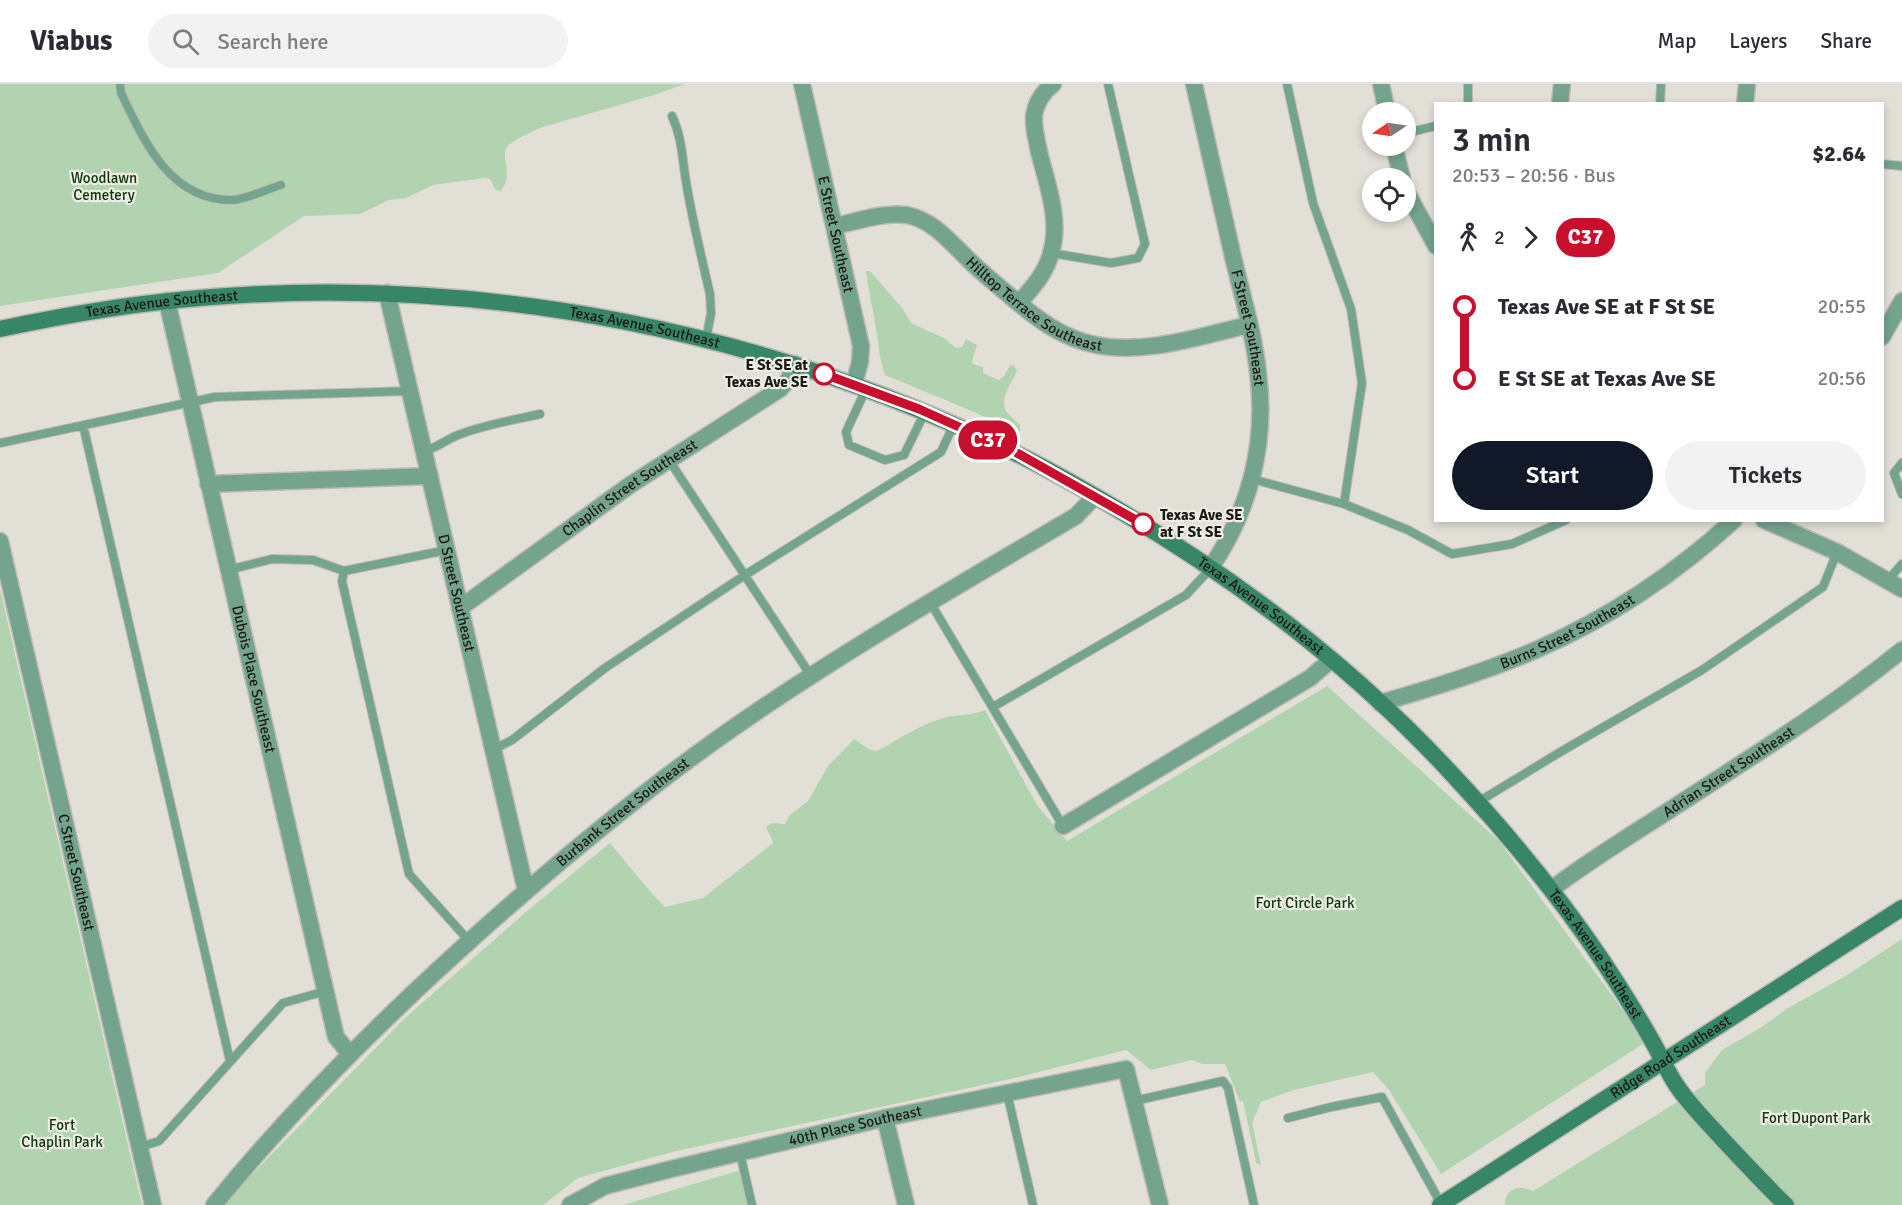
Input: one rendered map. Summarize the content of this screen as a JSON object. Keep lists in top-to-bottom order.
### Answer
{
  "streets": {
    "main road": ["Texas Avenue Southeast", "Ridge Road Southeast"],
    "street": [
      "E Street Southeast",
      "Hilltop Terrace Southeast",
      "F Street Southeast",
      "Chaplin Street Southeast",
      "D Street Southeast",
      "Burns Street Southeast",
      "Dubois Place Southeast",
      "Adrian Street Southeast",
      "Burbank Street Southeast",
      "C Street Southeast",
      "40th Place Southeast"
    ]
  },
  "crossings": [
    ["E Street Southeast", "Hilltop Terrace Southeast"],
    ["E Street Southeast", "Texas Avenue Southeast"],
    ["Hilltop Terrace Southeast", "F Street Southeast"],
    ["Texas Avenue Southeast", "F Street Southeast"],
    ["Texas Avenue Southeast", "Chaplin Street Southeast"],
    ["Texas Avenue Southeast", "D Street Southeast"],
    ["Texas Avenue Southeast", "Burns Street Southeast"],
    ["Texas Avenue Southeast", "Dubois Place Southeast"],
    ["Texas Avenue Southeast", "Adrian Street Southeast"],
    ["Texas Avenue Southeast", "Burbank Street Southeast"],
    ["Texas Avenue Southeast", "Ridge Road Southeast"],
    ["Chaplin Street Southeast", "D Street Southeast"],
    ["D Street Southeast", "Burbank Street Southeast"],
    ["Dubois Place Southeast", "Burbank Street Southeast"]
  ],
  "parks": [
    "Woodlawn Cemetery",
    "Fort Circle Park",
    "Fort Dupont Park",
    "Fort Chaplin Park"
  ],
  "places": ["E St SE at Texas Ave SE", "Texas Ave SE at F St SE"],
  "lines": ["bus line C37"],
  "north": "left",
  "page": {
    "header": "Viabus",
    "search": "Search here",
    "nav": ["Map", "Layers", "Share"],
    "on_map": "C37",
    "heading": ["3 min", "20:53 – 20:56 · Bus", "$2.64"],
    "legs": ["2", "C37"],
    "list": [
      {
        "name": "Texas Ave SE at F St SE",
        "value": "20:55"
      },
      {
        "name": "E St SE at Texas Ave SE",
        "value": "20:56"
      }
    ],
    "buttons": ["Start", "Tickets"]
  }
}
